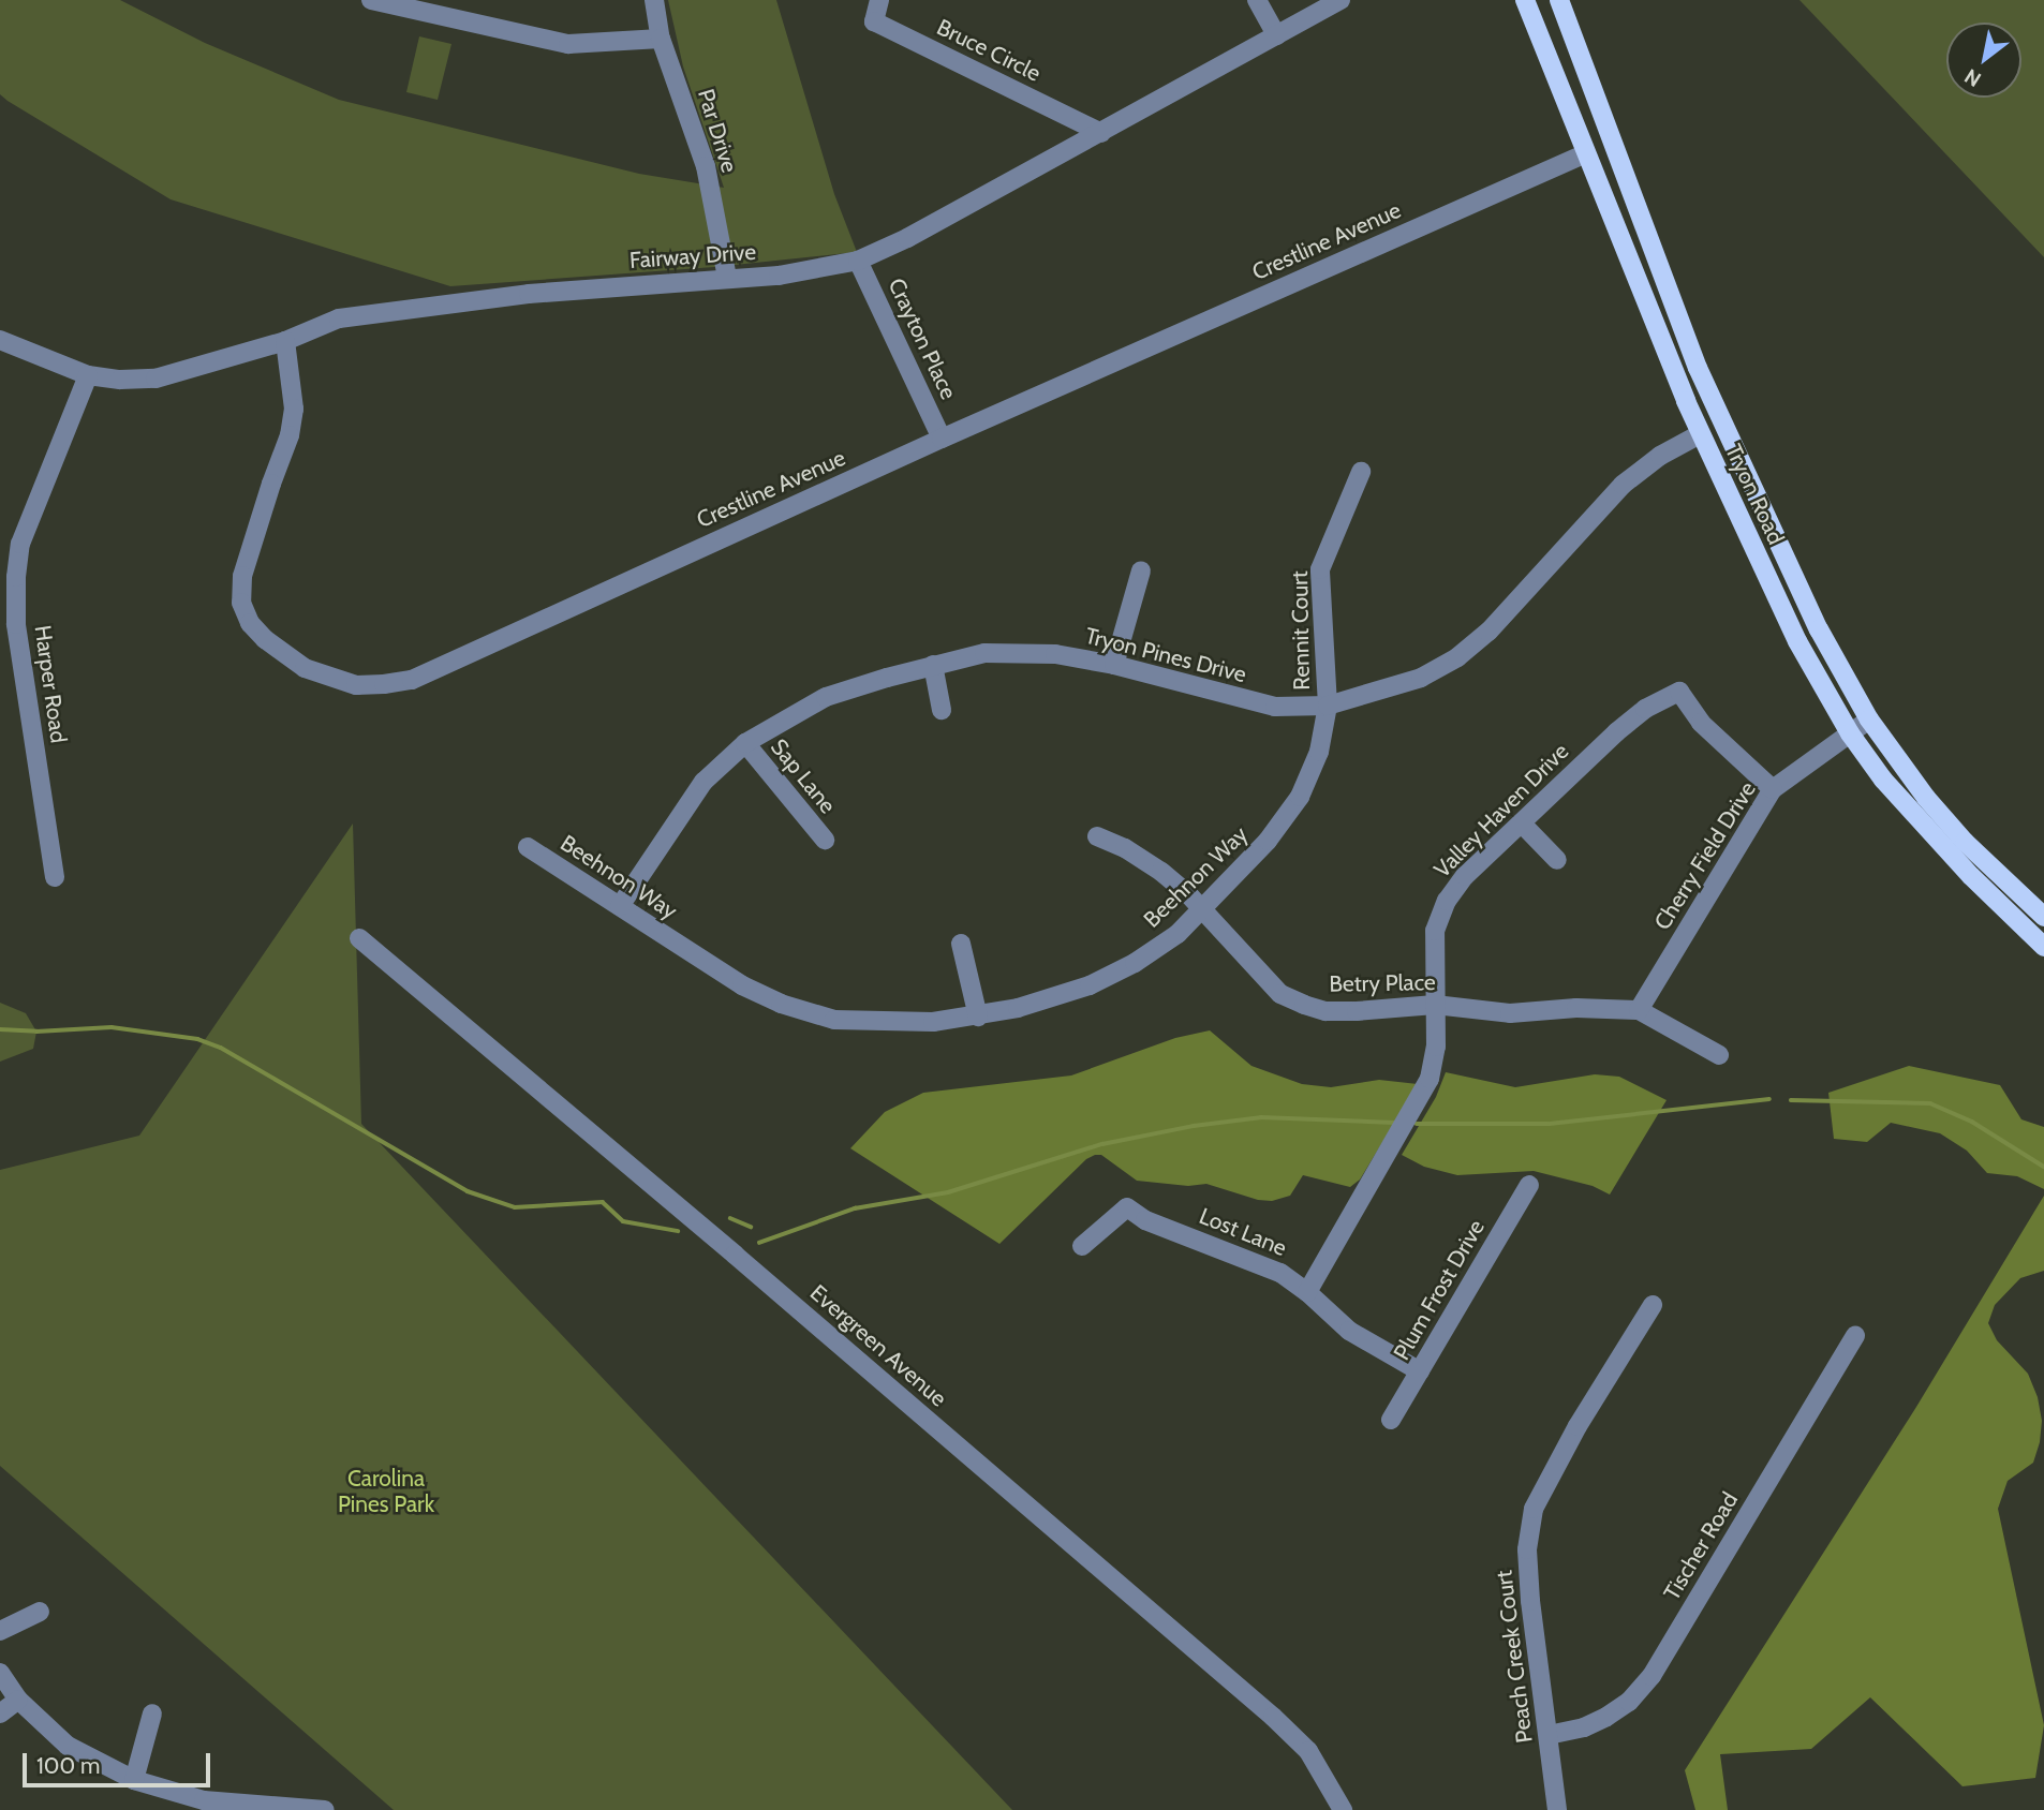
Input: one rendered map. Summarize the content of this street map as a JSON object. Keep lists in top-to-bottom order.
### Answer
{
  "streets": {
    "main road": ["Tryon Road"],
    "street": [
      "Bruce Circle",
      "Par Drive",
      "Crestline Avenue",
      "Fairway Drive",
      "Crayton Place",
      "Rennit Court",
      "Tryon Pines Drive",
      "Harper Road",
      "Sap Lane",
      "Valley Haven Drive",
      "Cherry Field Drive",
      "Beehnon Way",
      "Betry Place",
      "Lost Lane",
      "Plum Frost Drive",
      "Evergreen Avenue",
      "Tischer Road",
      "Peach Creek Court"
    ]
  },
  "crossings": [
    ["Bruce Circle", "Fairway Drive"],
    ["Par Drive", "Fairway Drive"],
    ["Crestline Avenue", "Fairway Drive"],
    ["Crestline Avenue", "Crayton Place"],
    ["Crestline Avenue", "Tryon Road"],
    ["Fairway Drive", "Crayton Place"],
    ["Fairway Drive", "Harper Road"],
    ["Tryon Road", "Tryon Pines Drive"],
    ["Tryon Road", "Cherry Field Drive"],
    ["Rennit Court", "Tryon Pines Drive"],
    ["Rennit Court", "Beehnon Way"],
    ["Tryon Pines Drive", "Sap Lane"],
    ["Tryon Pines Drive", "Beehnon Way"],
    ["Valley Haven Drive", "Cherry Field Drive"],
    ["Valley Haven Drive", "Betry Place"],
    ["Valley Haven Drive", "Lost Lane"],
    ["Cherry Field Drive", "Betry Place"],
    ["Beehnon Way", "Betry Place"],
    ["Lost Lane", "Plum Frost Drive"],
    ["Tischer Road", "Peach Creek Court"]
  ],
  "parks": ["Carolina Pines Park"],
  "scale_bar": "100 m",
  "north": "bottom left"
}
